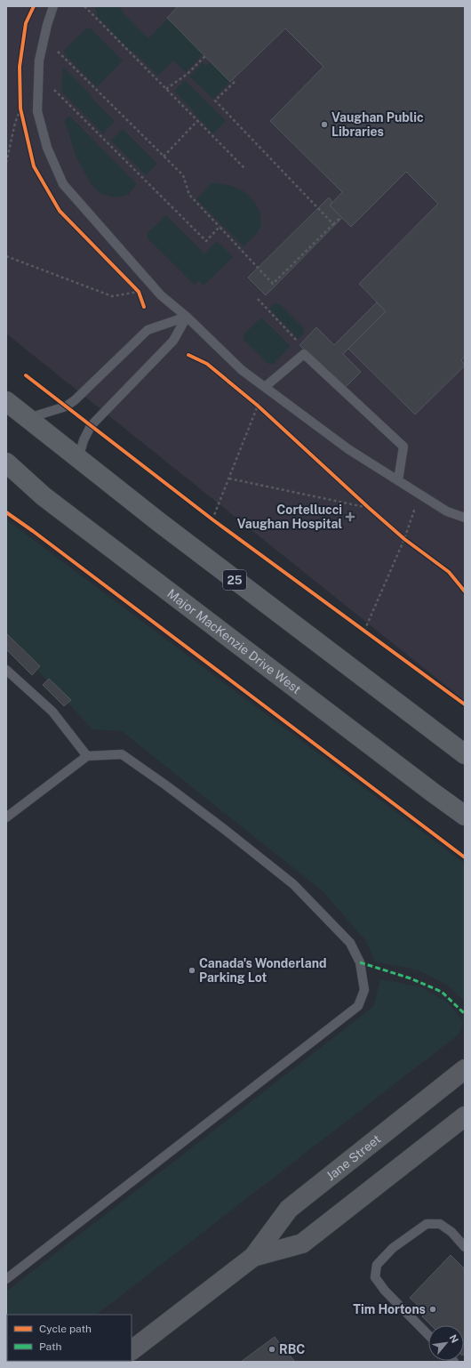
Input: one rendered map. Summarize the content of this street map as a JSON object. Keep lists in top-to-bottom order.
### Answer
{
  "streets": {
    "main road": ["25", "Major MacKenzie Drive West", "Jane Street"]
  },
  "places": {
    "other": [
      "Vaughan Public Libraries",
      "Canada's Wonderland Parking Lot",
      "Tim Hortons",
      "RBC"
    ],
    "health": ["Cortellucci Vaughan Hospital"]
  },
  "legend": ["Cycle path", "Path"],
  "north": "top right"
}
